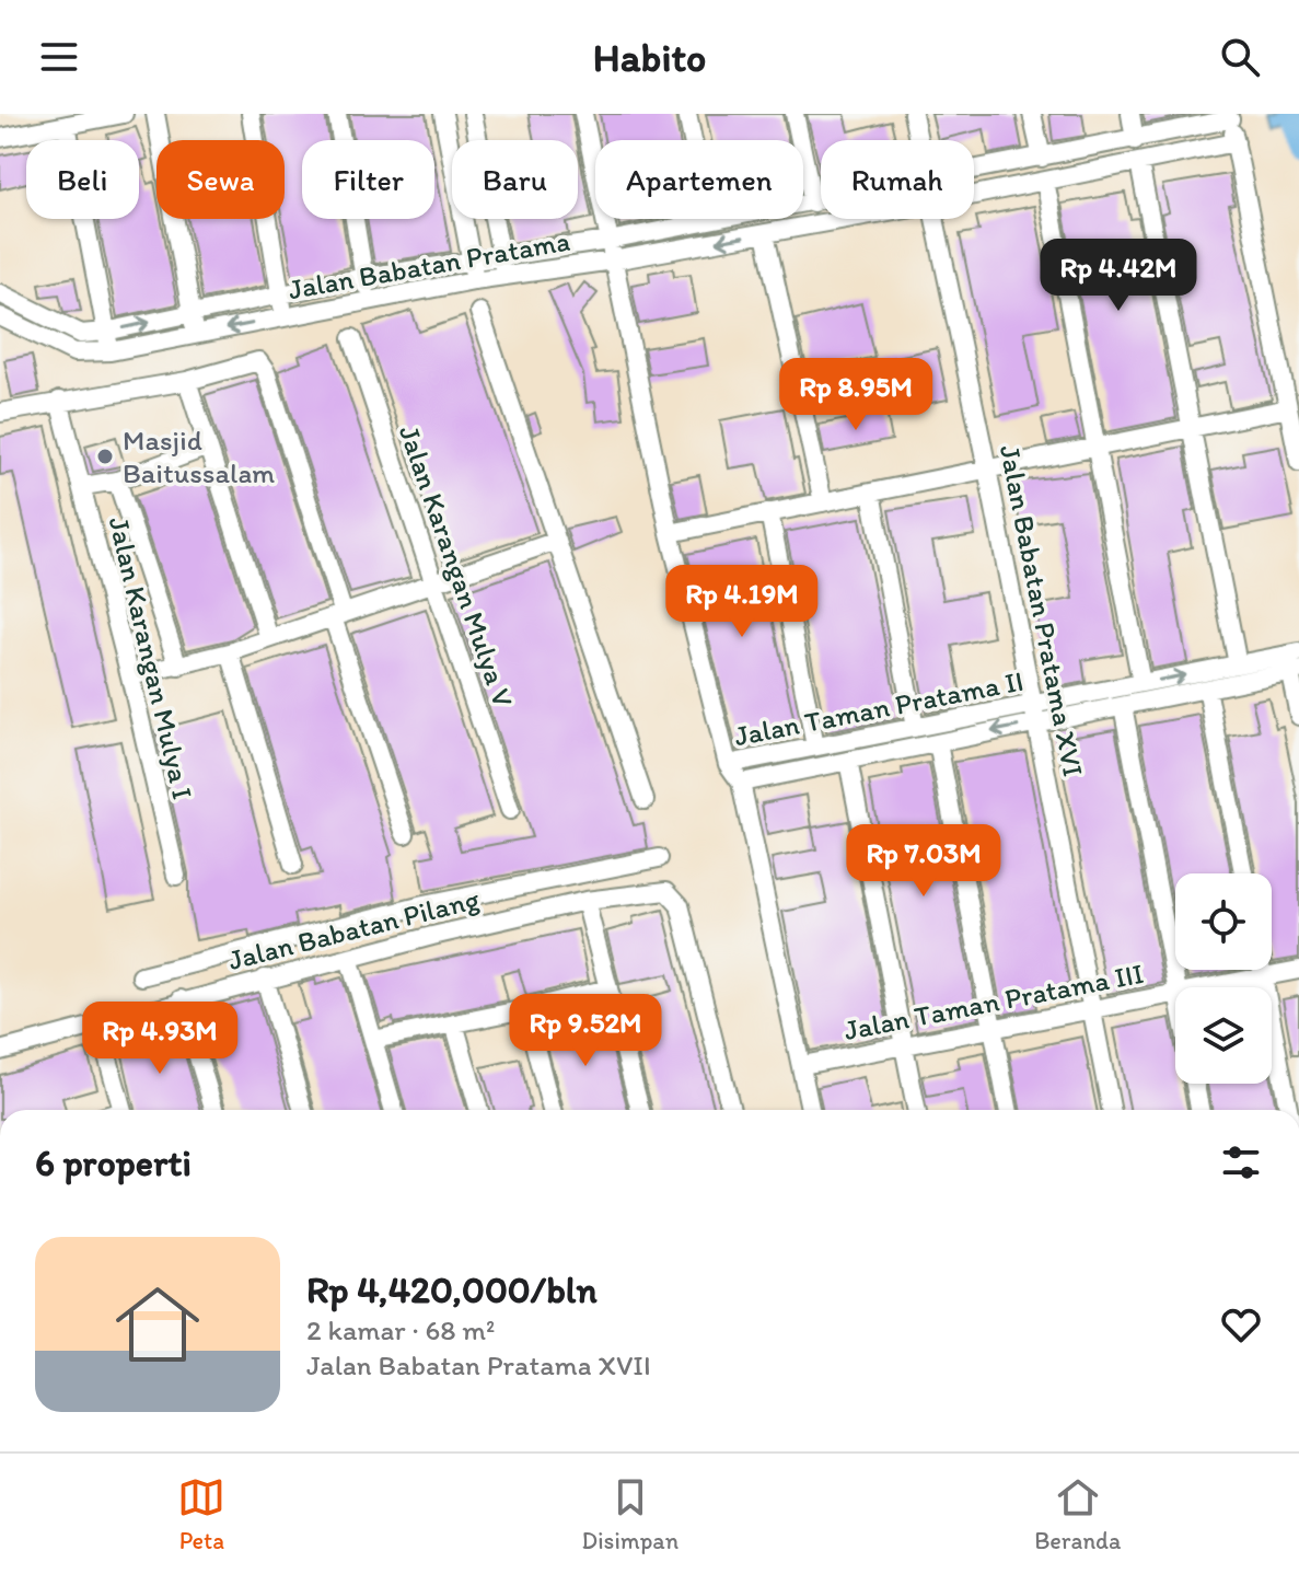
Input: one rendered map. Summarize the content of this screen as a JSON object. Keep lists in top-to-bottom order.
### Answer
{
  "streets": {
    "street": [
      "Jalan Babatan Pratama",
      "Jalan Karangan Mulya V",
      "Jalan Babatan Pratama XVI",
      "Jalan Karangan Mulya I",
      "Jalan Taman Pratama II",
      "Jalan Babatan Pilang",
      "Jalan Taman Pratama III"
    ]
  },
  "crossings": [
    ["Jalan Babatan Pratama XVI", "Jalan Taman Pratama II"],
    ["Jalan Babatan Pratama XVI", "Jalan Taman Pratama III"]
  ],
  "places": ["Masjid Baitussalam"],
  "page": {
    "header": "Habito",
    "chip": [
      "Beli",
      "Sewa",
      "Filter",
      "Baru",
      "Apartemen",
      "Rumah"
    ],
    "price": [
      "Rp 4.42M",
      "Rp 8.95M",
      "Rp 4.19M",
      "Rp 7.03M",
      "Rp 9.52M",
      "Rp 4.93M"
    ],
    "heading": "6 properti",
    "list": [
      {
        "name": "Rp 4,420,000/bln",
        "note": "2 kamar · 68 m² · Jalan Babatan Pratama XVII"
      }
    ],
    "tabs": ["Peta", "Disimpan", "Beranda"]
  }
}
